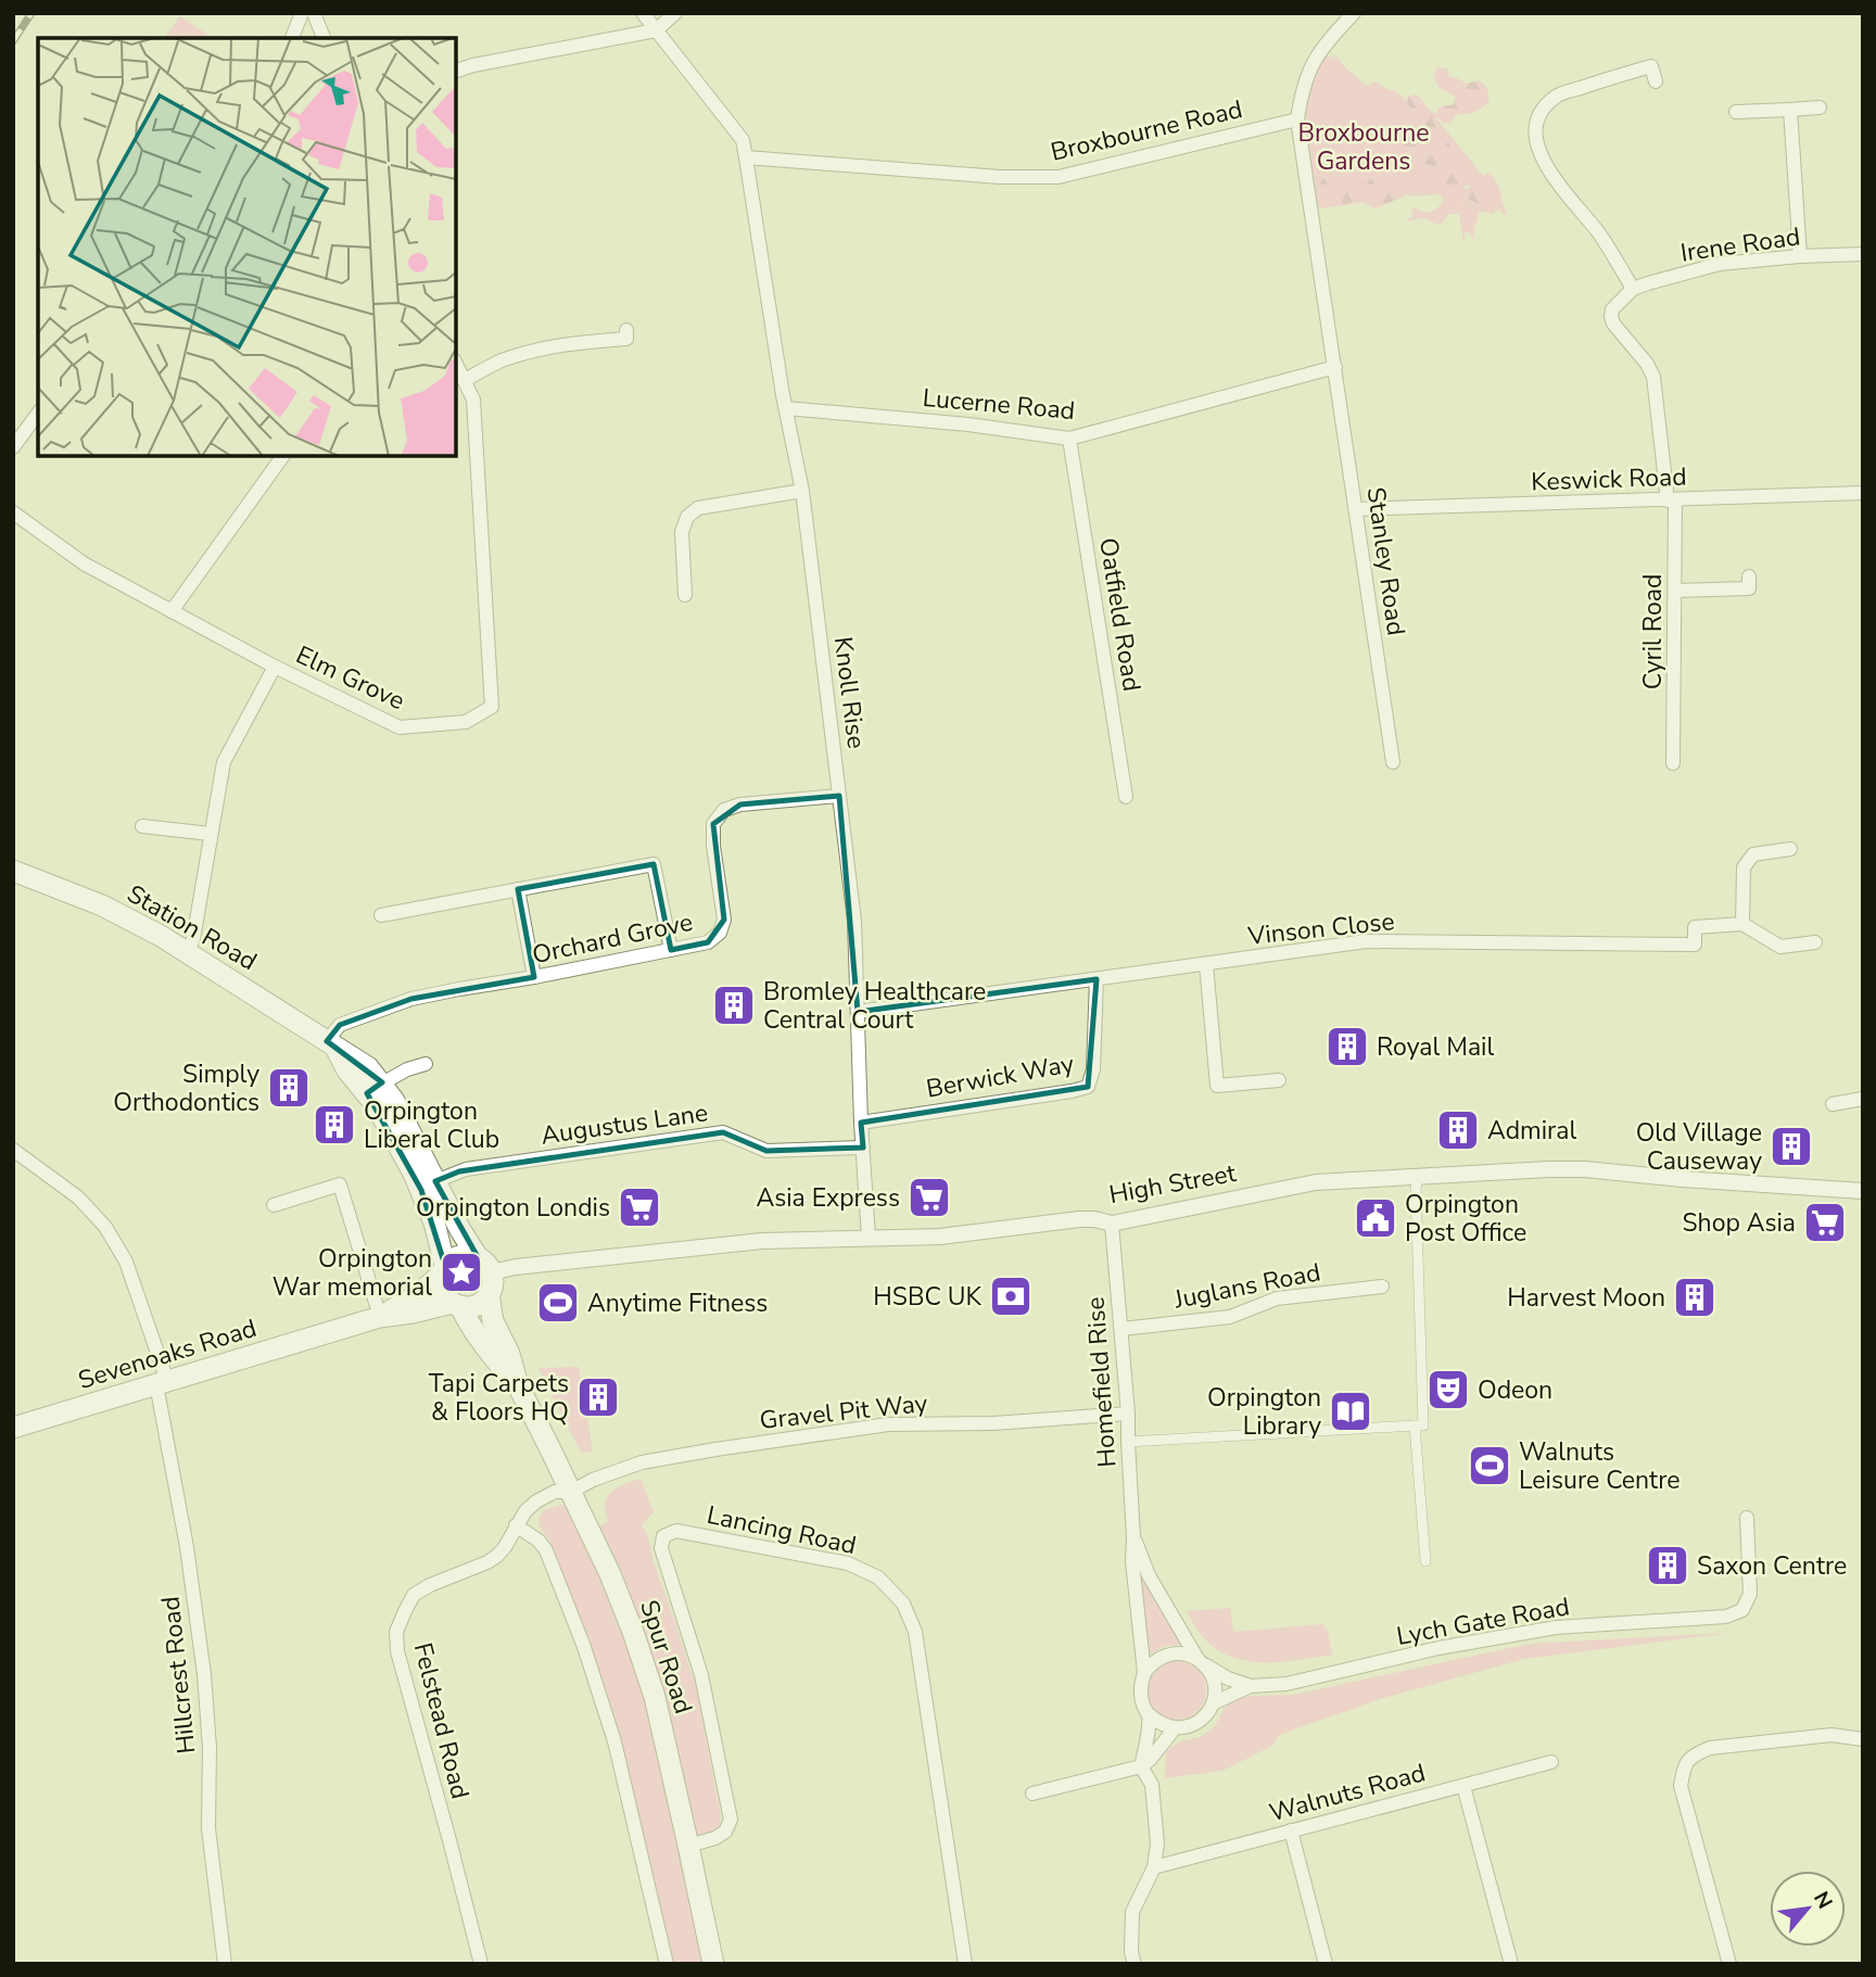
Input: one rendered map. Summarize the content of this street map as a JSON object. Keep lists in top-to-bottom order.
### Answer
{
  "streets": {
    "main road": ["Station Road", "Sevenoaks Road", "Spur Road"],
    "street": [
      "Broxbourne Road",
      "Irene Road",
      "Lucerne Road",
      "Keswick Road",
      "Stanley Road",
      "Oatfield Road",
      "Cyril Road",
      "Elm Grove",
      "Knoll Rise",
      "Vinson Close",
      "Orchard Grove",
      "Berwick Way",
      "Augustus Lane",
      "High Street",
      "Juglans Road",
      "Homefield Rise",
      "Gravel Pit Way",
      "Lancing Road",
      "Lych Gate Road",
      "Hillcrest Road",
      "Felstead Road",
      "Walnuts Road"
    ]
  },
  "crossings": [
    ["Broxbourne Road", "Stanley Road"],
    ["Broxbourne Road", "Knoll Rise"],
    ["Lucerne Road", "Stanley Road"],
    ["Lucerne Road", "Oatfield Road"],
    ["Lucerne Road", "Knoll Rise"],
    ["Keswick Road", "Stanley Road"],
    ["Keswick Road", "Cyril Road"],
    ["Knoll Rise", "Vinson Close"],
    ["Knoll Rise", "Orchard Grove"],
    ["Knoll Rise", "Berwick Way"],
    ["Knoll Rise", "Augustus Lane"],
    ["Knoll Rise", "High Street"],
    ["Station Road", "Orchard Grove"],
    ["Station Road", "Augustus Lane"],
    ["Station Road", "High Street"],
    ["Station Road", "Sevenoaks Road"],
    ["Station Road", "Spur Road"],
    ["Vinson Close", "Berwick Way"],
    ["High Street", "Sevenoaks Road"],
    ["High Street", "Homefield Rise"],
    ["High Street", "Spur Road"],
    ["Juglans Road", "Homefield Rise"],
    ["Sevenoaks Road", "Spur Road"],
    ["Sevenoaks Road", "Hillcrest Road"],
    ["Homefield Rise", "Gravel Pit Way"],
    ["Homefield Rise", "Lych Gate Road"],
    ["Gravel Pit Way", "Spur Road"],
    ["Gravel Pit Way", "Felstead Road"],
    ["Lancing Road", "Spur Road"],
    ["Spur Road", "Felstead Road"]
  ],
  "parks": ["Broxbourne Gardens"],
  "places": {
    "building": [
      "Bromley Healthcare Central Court",
      "Royal Mail",
      "Simply Orthodontics",
      "Orpington Liberal Club",
      "Admiral",
      "Old Village Causeway",
      "Harvest Moon",
      "Tapi Carpets & Floors HQ",
      "Saxon Centre"
    ],
    "supermarket": ["Asia Express", "Orpington Londis", "Shop Asia"],
    "public building": ["Orpington Post Office"],
    "place": ["Orpington War memorial"],
    "bank": ["HSBC UK"],
    "sports": ["Anytime Fitness", "Walnuts Leisure Centre"],
    "theatre": ["Odeon"],
    "library": ["Orpington Library"]
  },
  "north": "top right"
}
